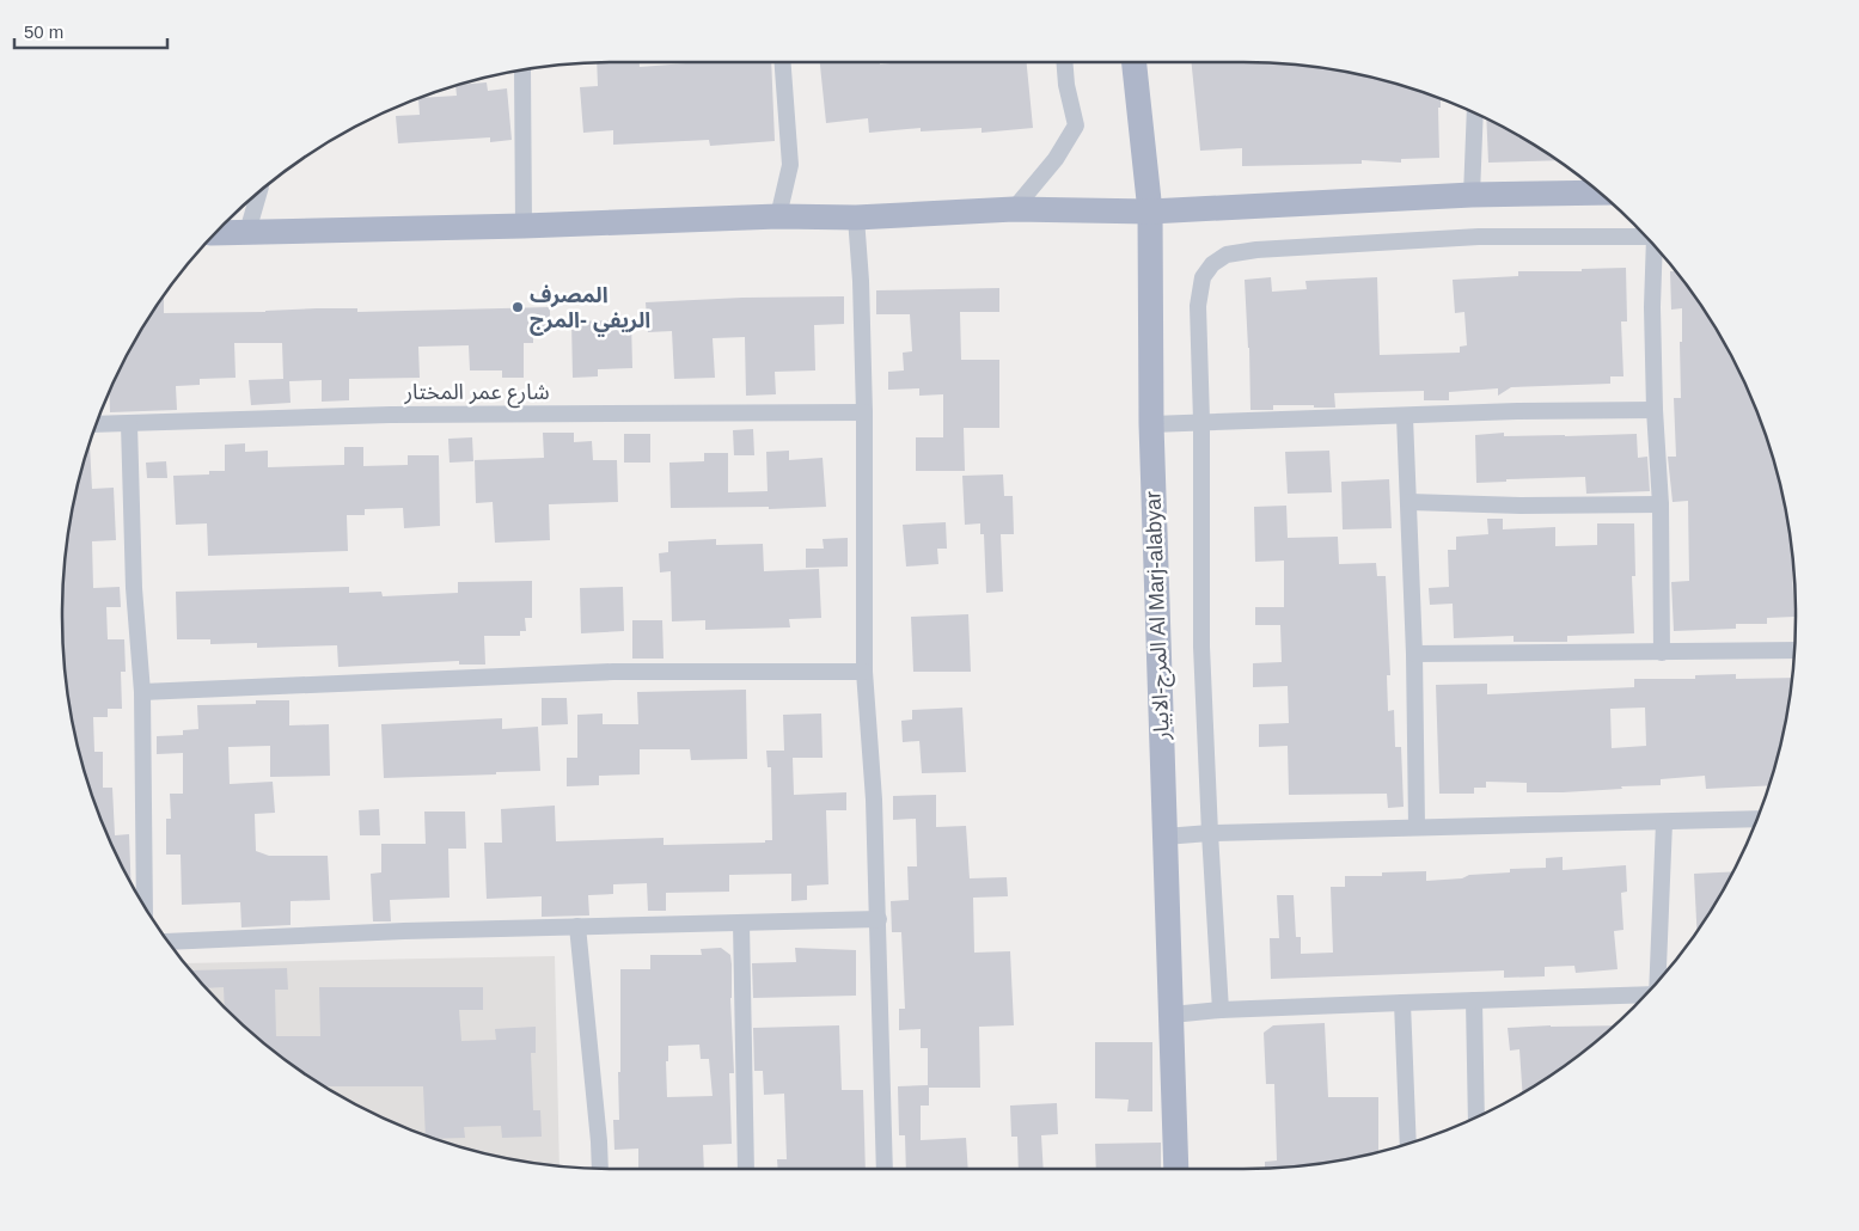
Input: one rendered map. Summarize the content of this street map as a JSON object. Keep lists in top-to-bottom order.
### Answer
{
  "streets": {
    "main road": ["المرج-الابيار Al Marj-alabyar"],
    "street": ["شارع عمر المختار"]
  },
  "places": ["المصرف الريفي -المرج"],
  "scale_bar": "50 m"
}
